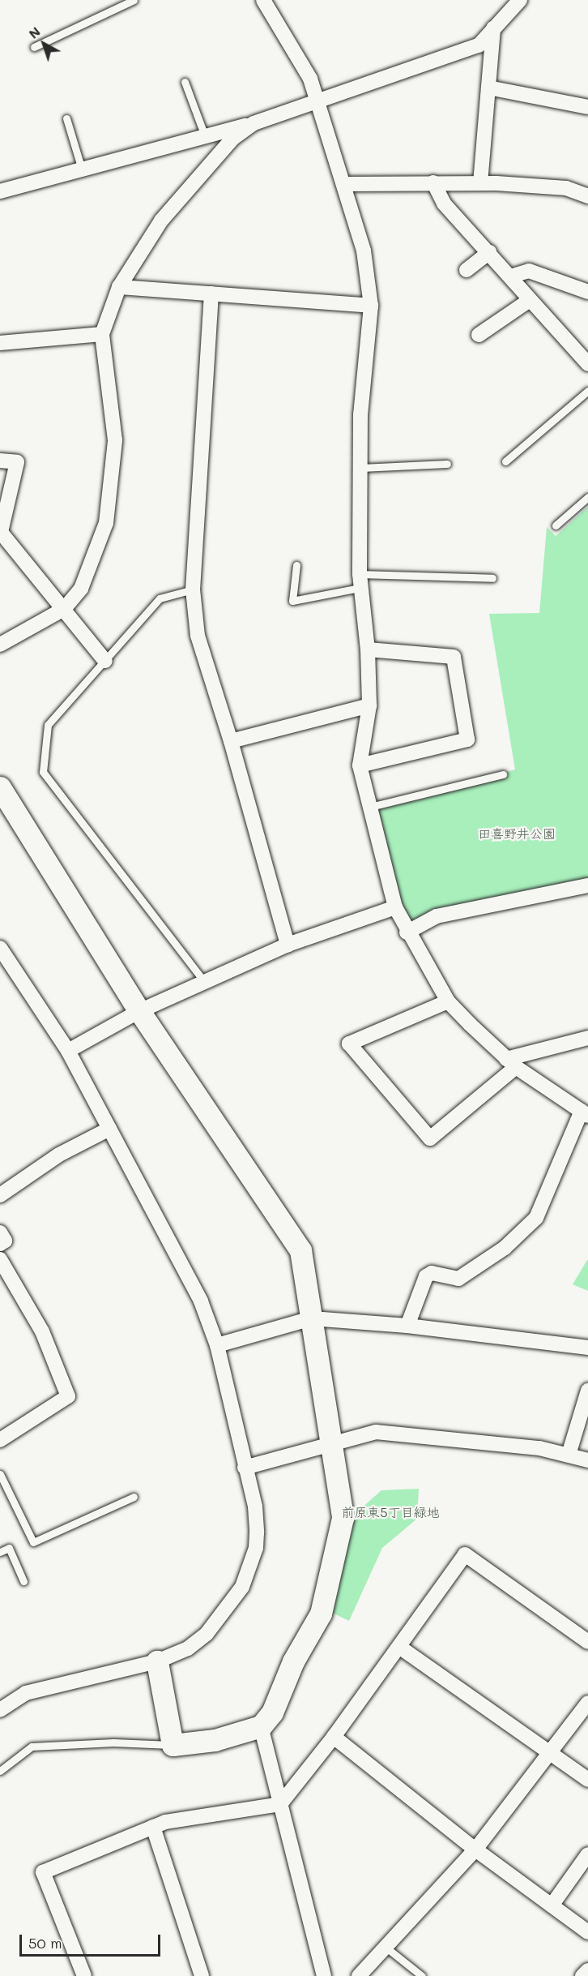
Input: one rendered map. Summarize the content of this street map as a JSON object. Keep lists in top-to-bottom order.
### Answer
{
  "parks": ["田喜野井公園", "前原東5丁目緑地"],
  "scale_bar": "50 m",
  "north": "top left"
}
